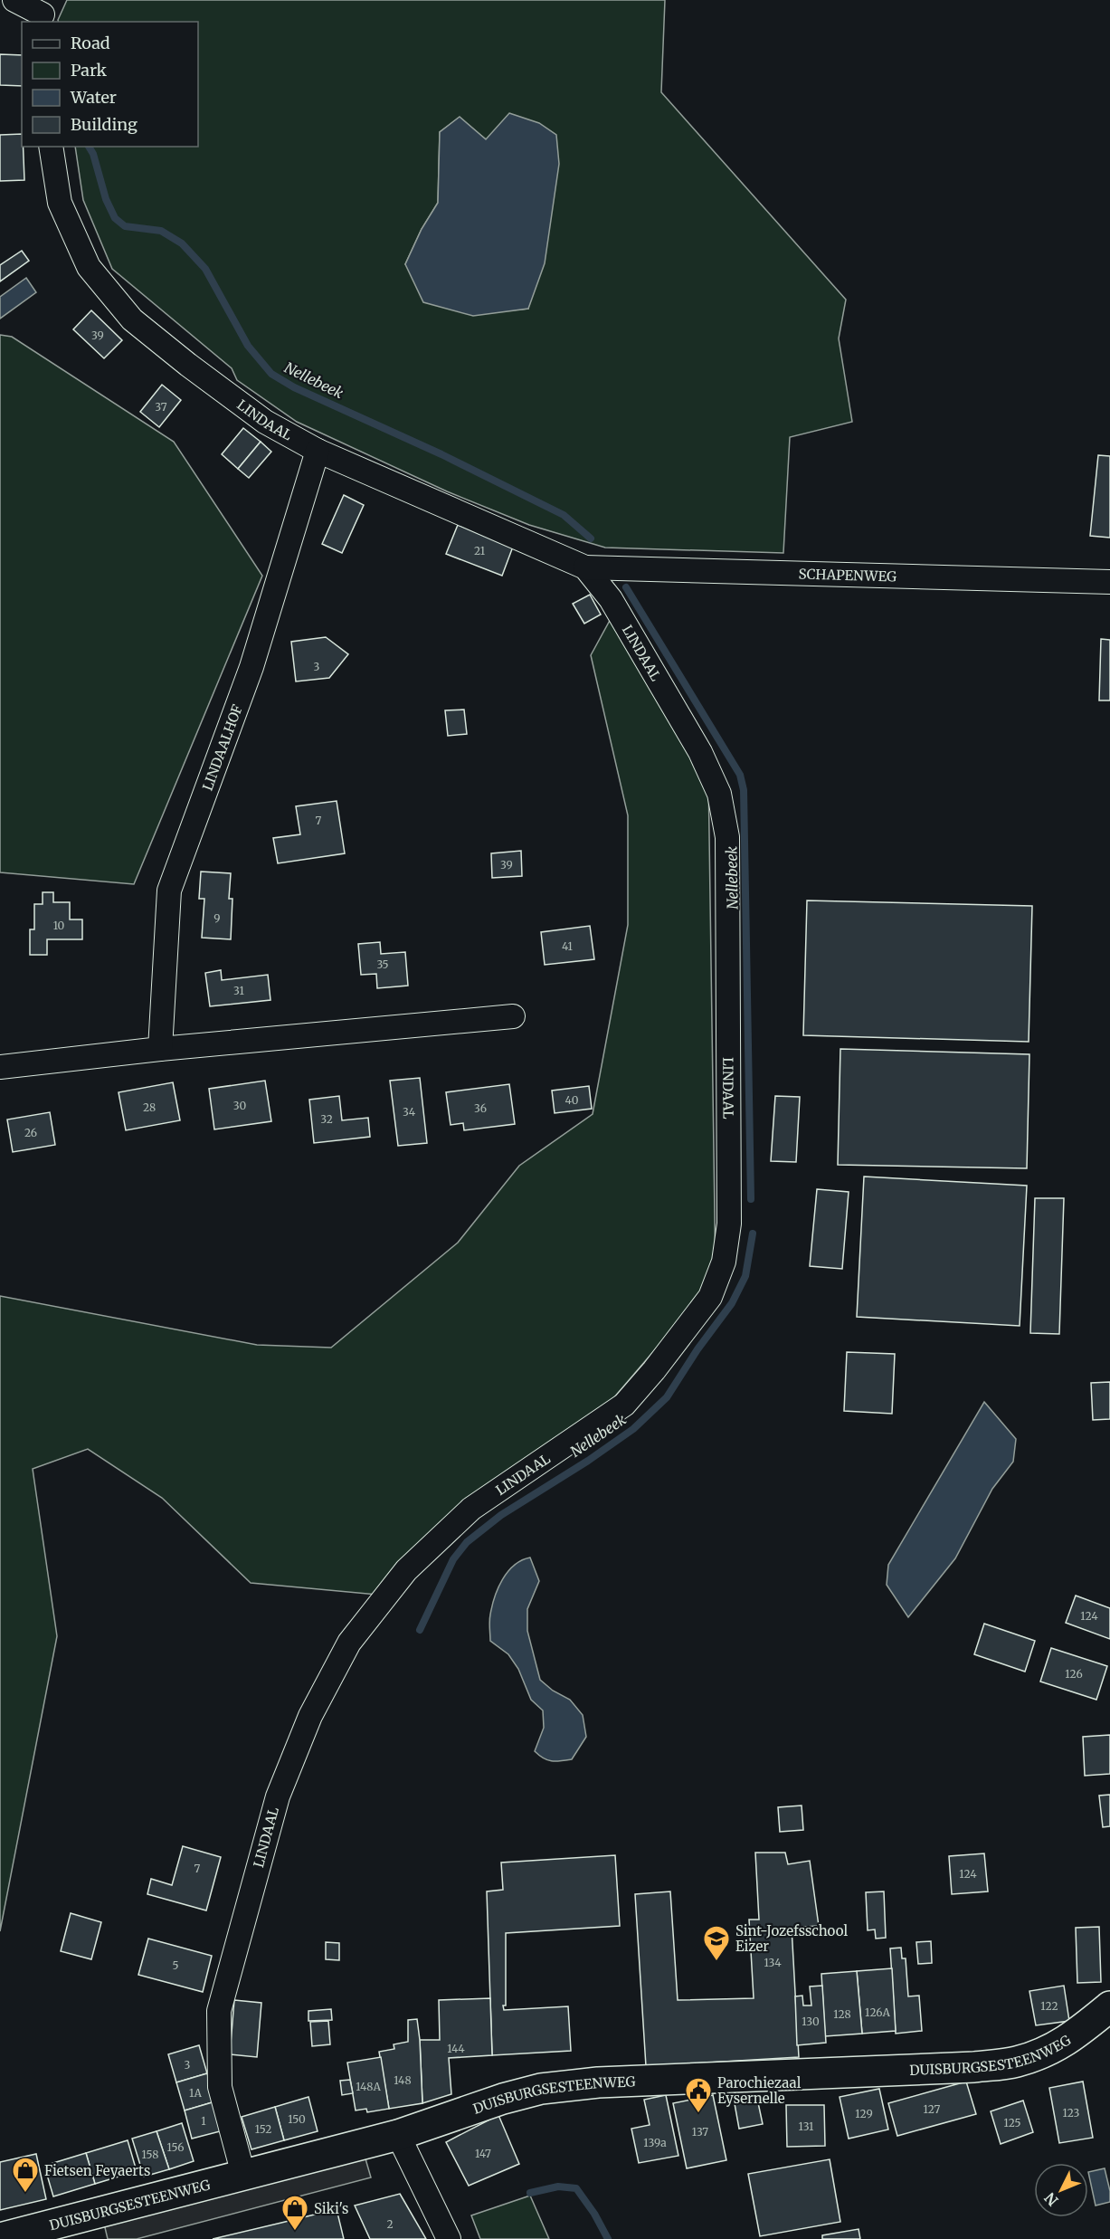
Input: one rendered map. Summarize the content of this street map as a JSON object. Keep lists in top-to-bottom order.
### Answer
{
  "streets": {
    "street": [
      "LINDAAL",
      "SCHAPENWEG",
      "LINDAALHOF",
      "DUISBURGSESTEENWEG"
    ]
  },
  "crossings": [
    ["LINDAAL", "SCHAPENWEG"],
    ["LINDAAL", "LINDAALHOF"],
    ["LINDAAL", "DUISBURGSESTEENWEG"]
  ],
  "water": ["Nellebeek"],
  "places": {
    "school or university": ["Sint-Jozefsschool Eizer"],
    "public building": ["Parochiezaal Eysernelle"],
    "shop": ["Fietsen Feyaerts", "Siki's"]
  },
  "house_numbers": [
    "39",
    "37",
    "21",
    "3",
    "7",
    "39",
    "9",
    "10",
    "41",
    "35",
    "31",
    "40",
    "30",
    "28",
    "36",
    "34",
    "32",
    "26",
    "124",
    "126",
    "7",
    "124",
    "134",
    "5",
    "122",
    "126A",
    "128",
    "130",
    "144",
    "3",
    "148",
    "148A",
    "1A",
    "127",
    "123",
    "129",
    "150",
    "1",
    "125",
    "131",
    "152",
    "137",
    "139a",
    "156",
    "147",
    "158",
    "2"
  ],
  "legend": [
    "Road",
    "Park",
    "Water",
    "Building"
  ],
  "north": "bottom left"
}
